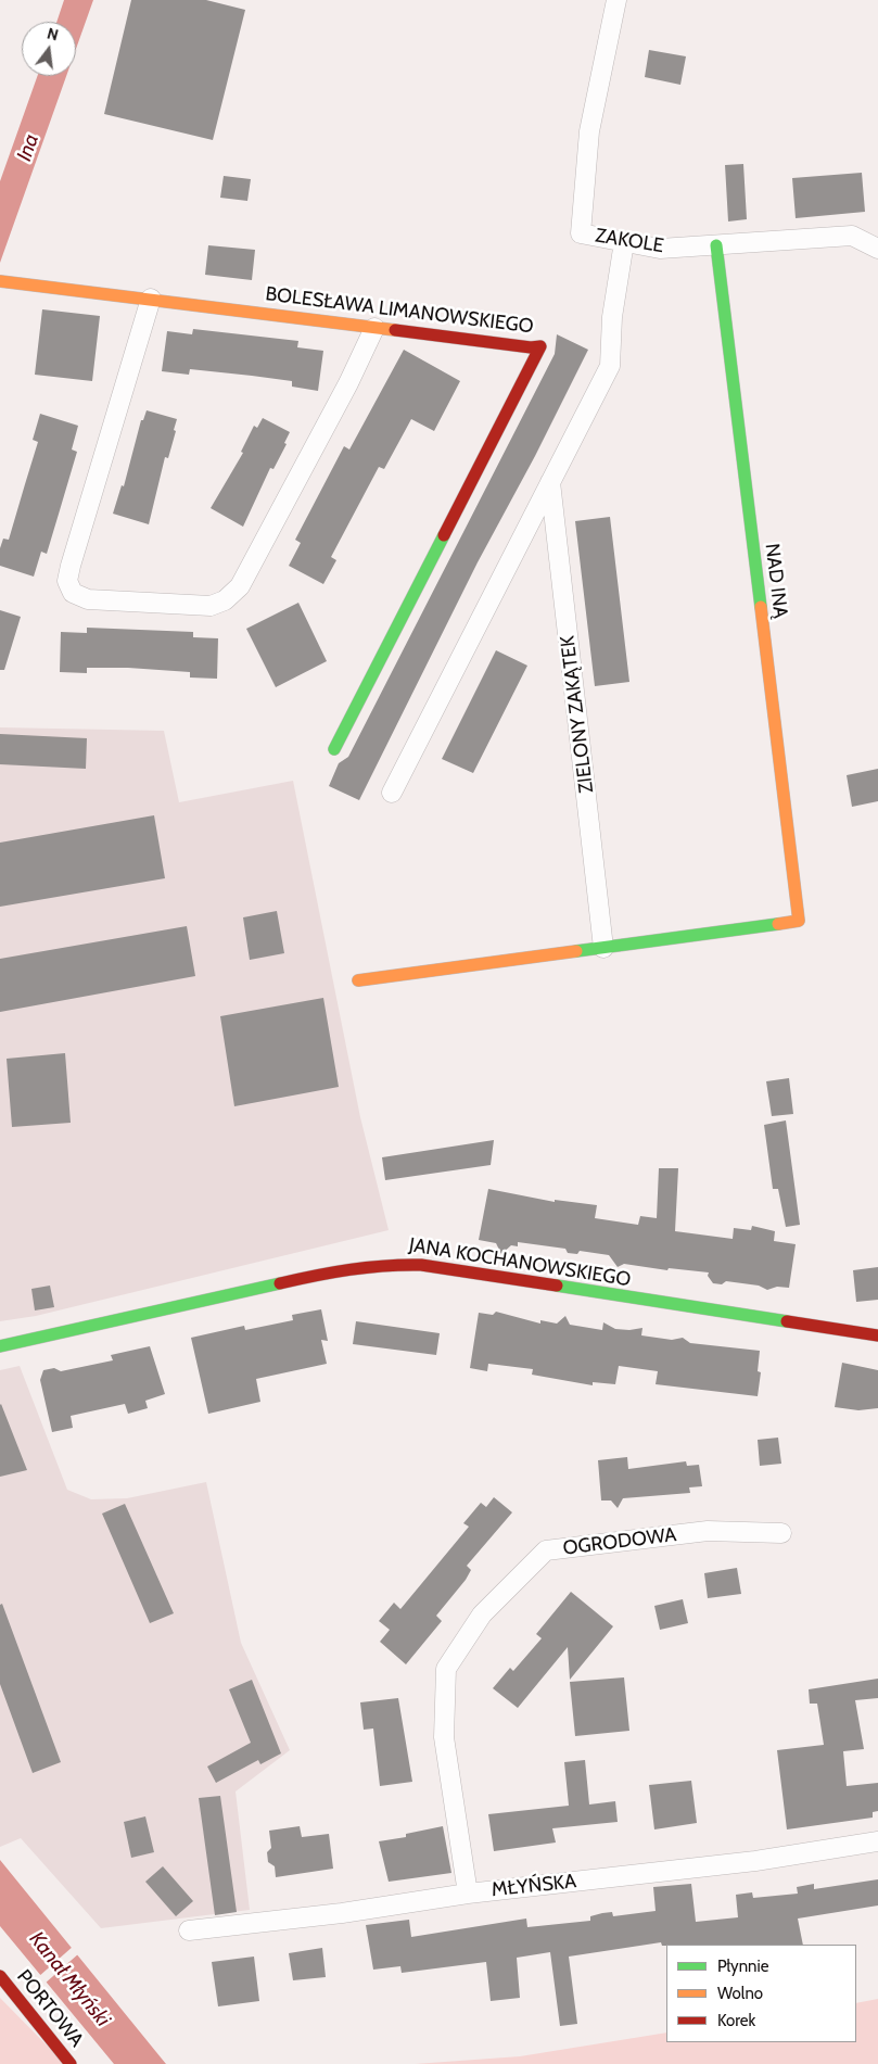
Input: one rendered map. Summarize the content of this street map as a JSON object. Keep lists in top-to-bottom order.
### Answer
{
  "streets": {
    "street": [
      "ZAKOLE",
      "BOLESŁAWA LIMANOWSKIEGO",
      "NAD INĄ",
      "ZIELONY ZAKĄTEK",
      "JANA KOCHANOWSKIEGO",
      "OGRODOWA",
      "MŁYŃSKA",
      "PORTOWA"
    ]
  },
  "crossings": [
    ["ZAKOLE", "NAD INĄ"],
    ["NAD INĄ", "ZIELONY ZAKĄTEK"],
    ["OGRODOWA", "MŁYŃSKA"]
  ],
  "water": ["Ina", "Kanał Młyński"],
  "legend": ["Płynnie", "Wolno", "Korek"],
  "north": "top"
}
